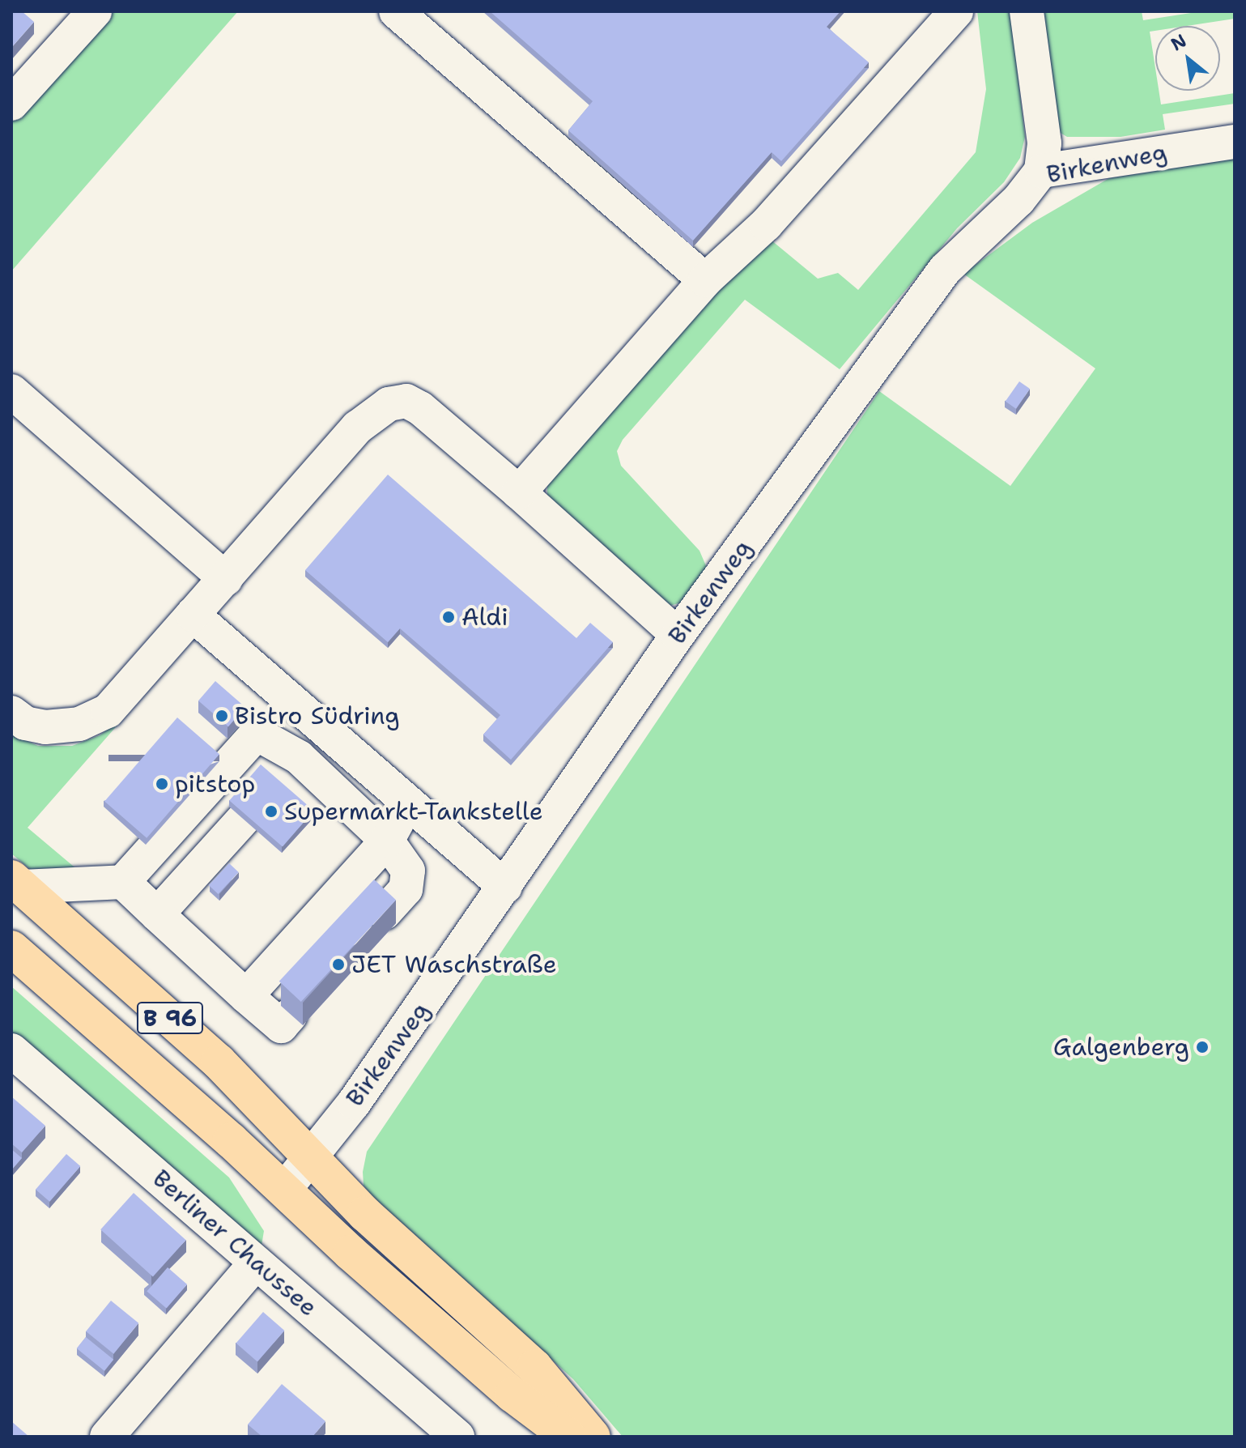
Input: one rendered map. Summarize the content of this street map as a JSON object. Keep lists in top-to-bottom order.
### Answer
{
  "streets": {
    "main road": ["B 96"],
    "street": ["Birkenweg", "Berliner Chaussee"]
  },
  "crossings": [
    ["Birkenweg", "B 96"]
  ],
  "places": [
    "Aldi",
    "Bistro Südring",
    "pitstop",
    "Supermarkt-Tankstelle",
    "JET Waschstraße",
    "Galgenberg"
  ],
  "north": "top left"
}
